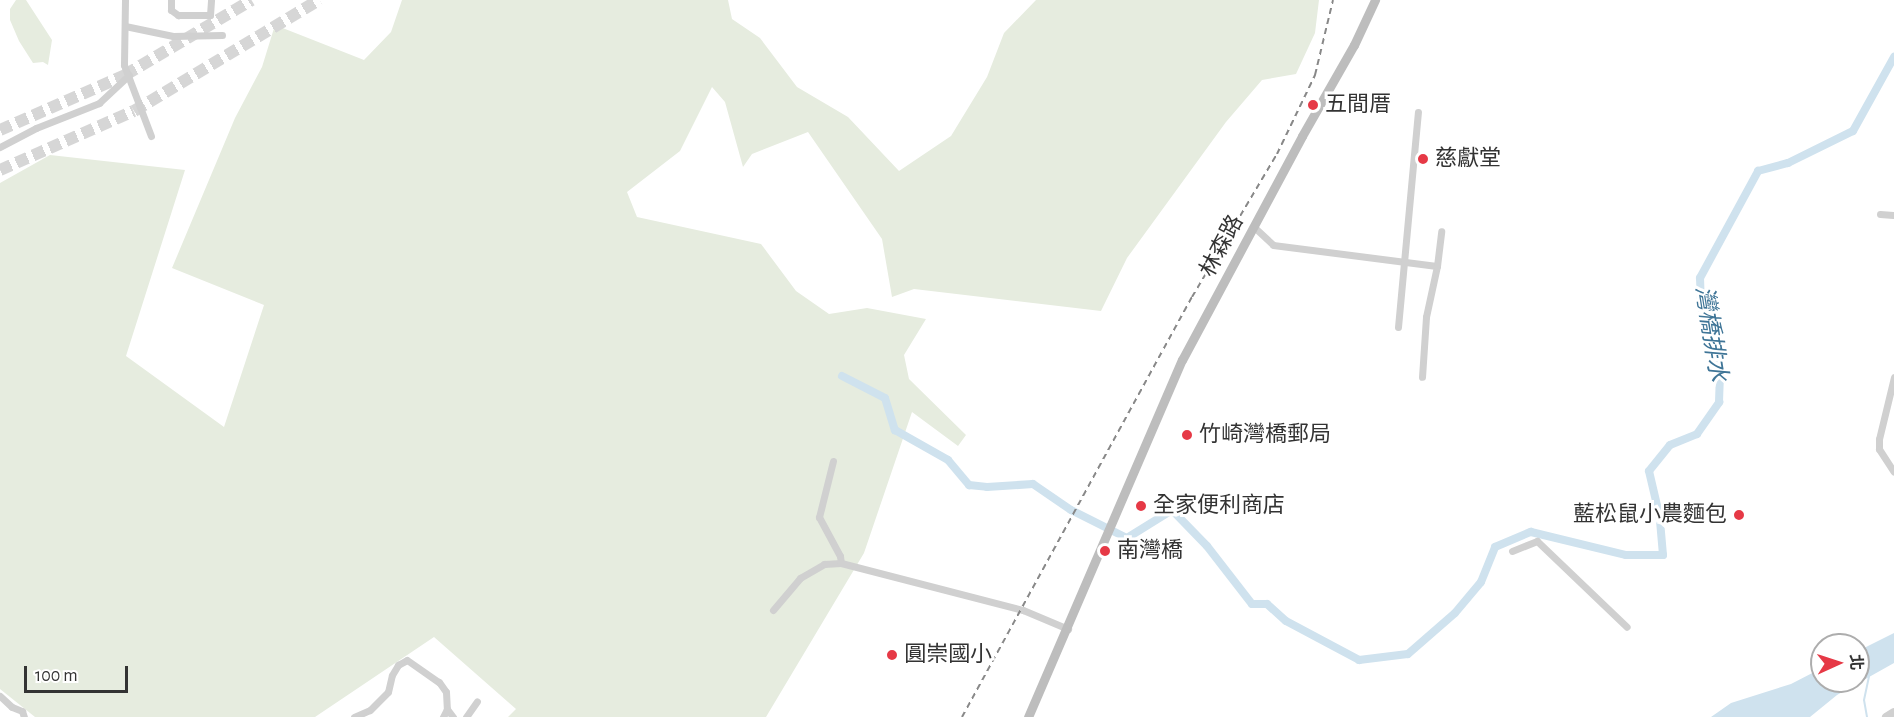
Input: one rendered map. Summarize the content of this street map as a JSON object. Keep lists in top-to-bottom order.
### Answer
{
  "streets": {
    "main road": ["林森路"]
  },
  "water": ["灣橋排水"],
  "places": [
    "五間厝",
    "慈獻堂",
    "竹崎灣橋郵局",
    "全家便利商店",
    "藍松鼠小農麵包",
    "南灣橋",
    "圓崇國小"
  ],
  "scale_bar": "100 m",
  "north": "right"
}
